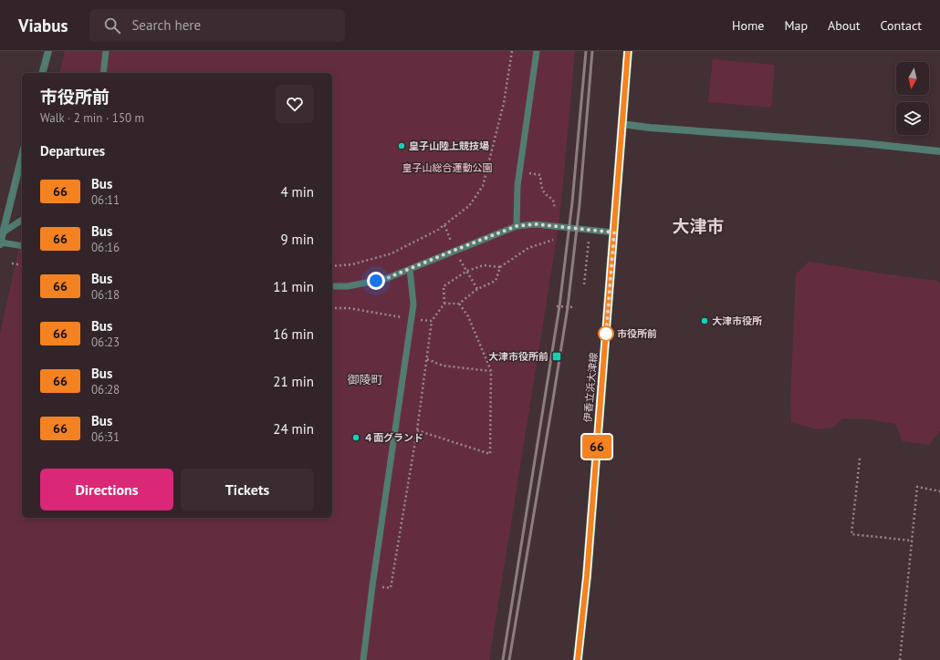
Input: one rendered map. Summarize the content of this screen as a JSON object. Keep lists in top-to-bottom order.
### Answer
{
  "streets": {
    "main road": ["伊香立浜大津線"]
  },
  "districts": ["大津市", "御陵町"],
  "parks": ["皇子山総合運動公園"],
  "places": {
    "other": [
      "皇子山陸上競技場",
      "大津市役所",
      "市役所前",
      "４面グランド"
    ],
    "transit": ["大津市役所前"]
  },
  "lines": ["bus line 66"],
  "north": "bottom",
  "page": {
    "header": "Viabus",
    "search": "Search here",
    "nav": [
      "Home",
      "Map",
      "About",
      "Contact"
    ],
    "on_map": "66",
    "heading": [
      ["市役所前", "Walk · 2 min · 150 m"],
      "Departures"
    ],
    "list": [
      {
        "mark": "66",
        "name": "Bus",
        "note": "06:11",
        "value": "4 min"
      },
      {
        "mark": "66",
        "name": "Bus",
        "note": "06:16",
        "value": "9 min"
      },
      {
        "mark": "66",
        "name": "Bus",
        "note": "06:18",
        "value": "11 min"
      },
      {
        "mark": "66",
        "name": "Bus",
        "note": "06:23",
        "value": "16 min"
      },
      {
        "mark": "66",
        "name": "Bus",
        "note": "06:28",
        "value": "21 min"
      },
      {
        "mark": "66",
        "name": "Bus",
        "note": "06:31",
        "value": "24 min"
      }
    ],
    "buttons": ["Directions", "Tickets"]
  }
}
